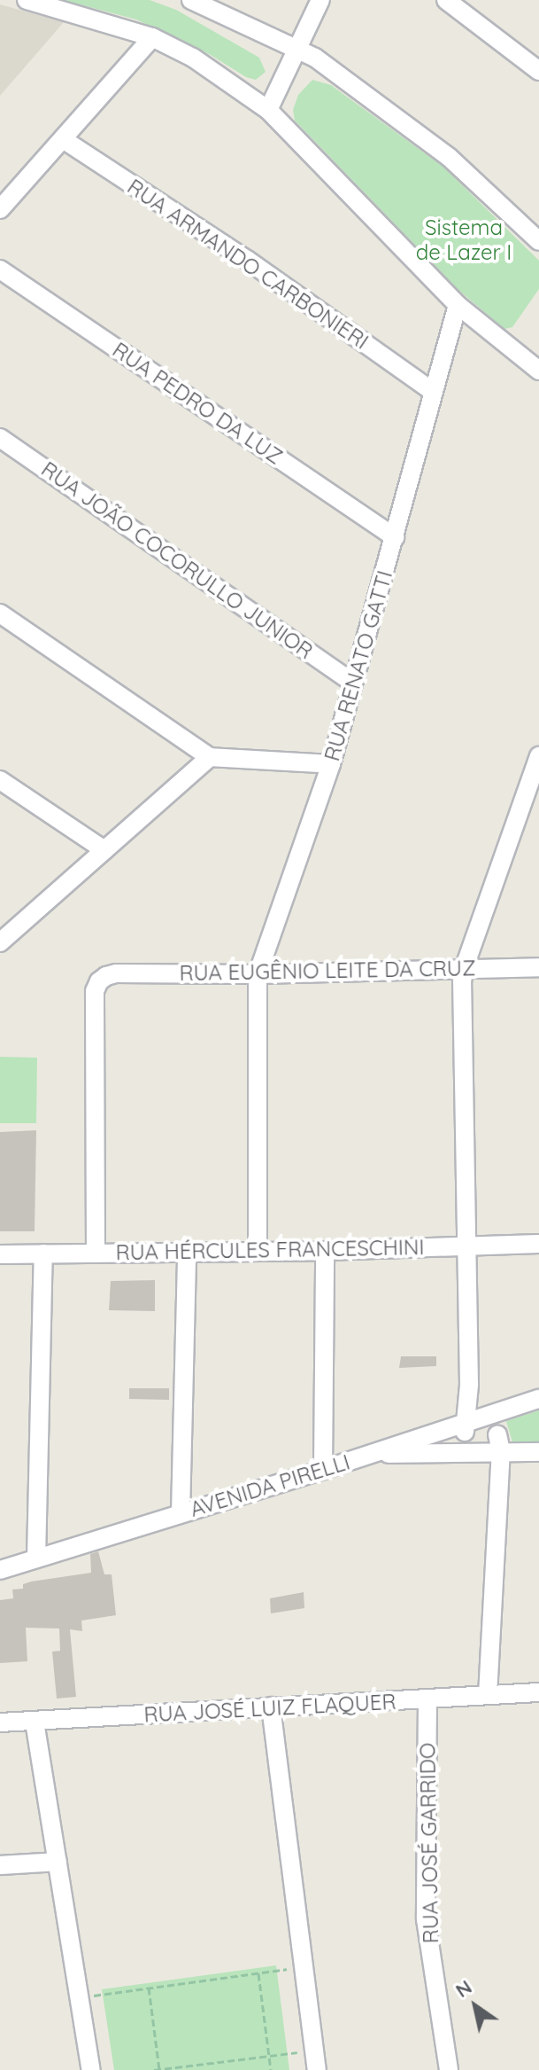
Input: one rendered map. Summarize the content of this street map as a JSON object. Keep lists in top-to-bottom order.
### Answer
{
  "streets": {
    "street": [
      "RUA ARMANDO CARBONIERI",
      "RUA PEDRO DA LUZ",
      "RUA JOÃO COCORULLO JUNIOR",
      "RUA RENATO GATTI",
      "RUA EUGÊNIO LEITE DA CRUZ",
      "RUA HÉRCULES FRANCESCHINI",
      "AVENIDA PIRELLI",
      "RUA JOSÉ LUIZ FLAQUER",
      "RUA JOSÉ GARRIDO"
    ]
  },
  "crossings": [
    ["RUA ARMANDO CARBONIERI", "RUA RENATO GATTI"],
    ["RUA PEDRO DA LUZ", "RUA RENATO GATTI"],
    ["RUA JOÃO COCORULLO JUNIOR", "RUA RENATO GATTI"],
    ["RUA RENATO GATTI", "RUA EUGÊNIO LEITE DA CRUZ"],
    ["RUA RENATO GATTI", "RUA HÉRCULES FRANCESCHINI"],
    ["RUA EUGÊNIO LEITE DA CRUZ", "RUA HÉRCULES FRANCESCHINI"],
    ["RUA JOSÉ LUIZ FLAQUER", "RUA JOSÉ GARRIDO"]
  ],
  "parks": ["Sistema de Lazer I"],
  "north": "top left"
}
